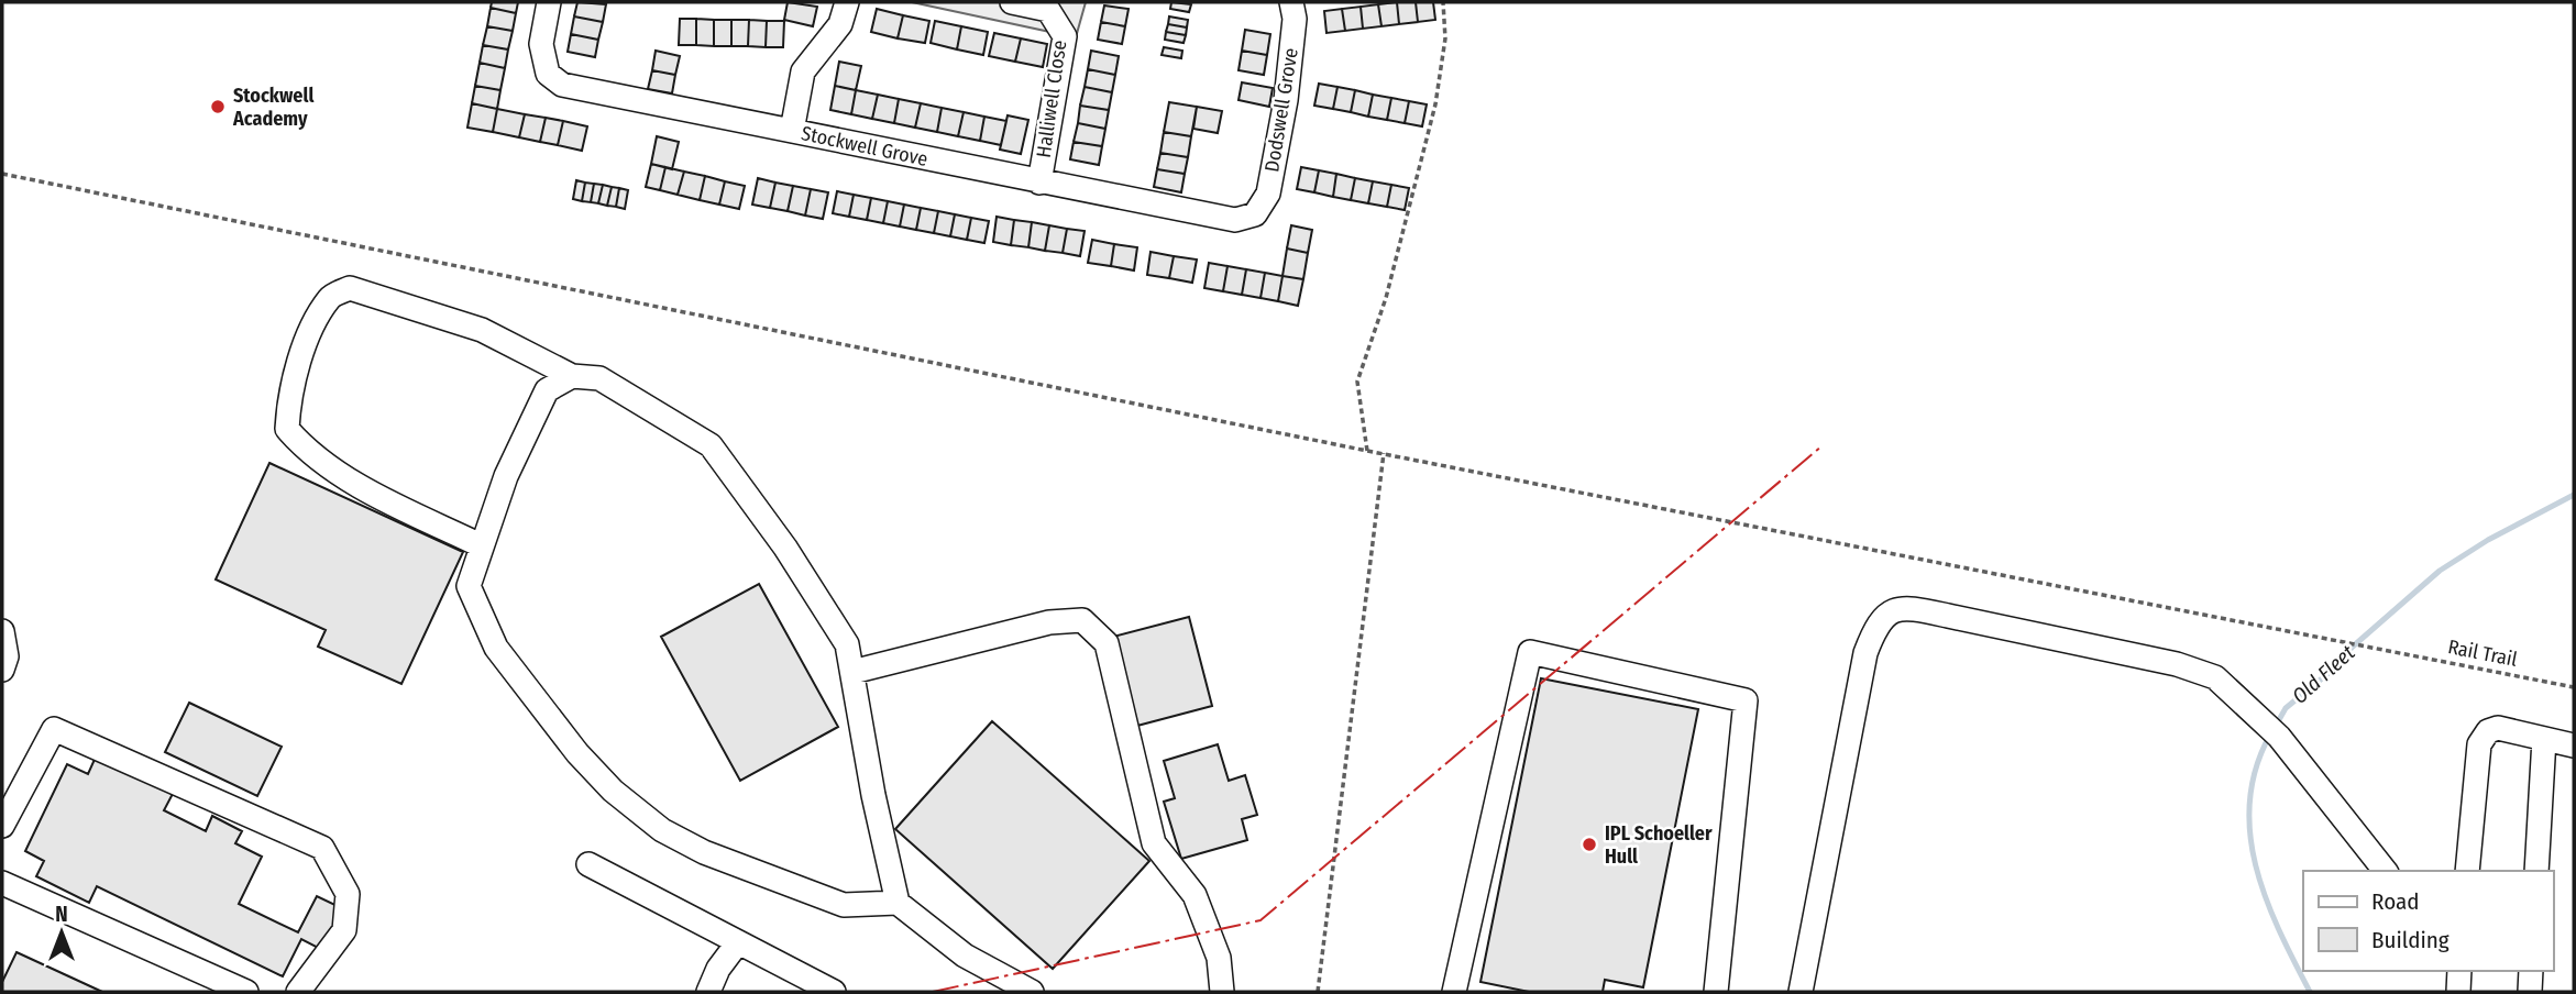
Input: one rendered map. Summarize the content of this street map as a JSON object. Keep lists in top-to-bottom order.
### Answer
{
  "streets": {
    "street": ["Halliwell Close", "Dodswell Grove", "Stockwell Grove"],
    "path": ["Rail Trail"]
  },
  "crossings": [
    ["Halliwell Close", "Stockwell Grove"],
    ["Dodswell Grove", "Stockwell Grove"]
  ],
  "water": ["Old Fleet"],
  "places": ["Stockwell Academy", "IPL Schoeller Hull"],
  "legend": ["Road", "Building"],
  "north": "top"
}
